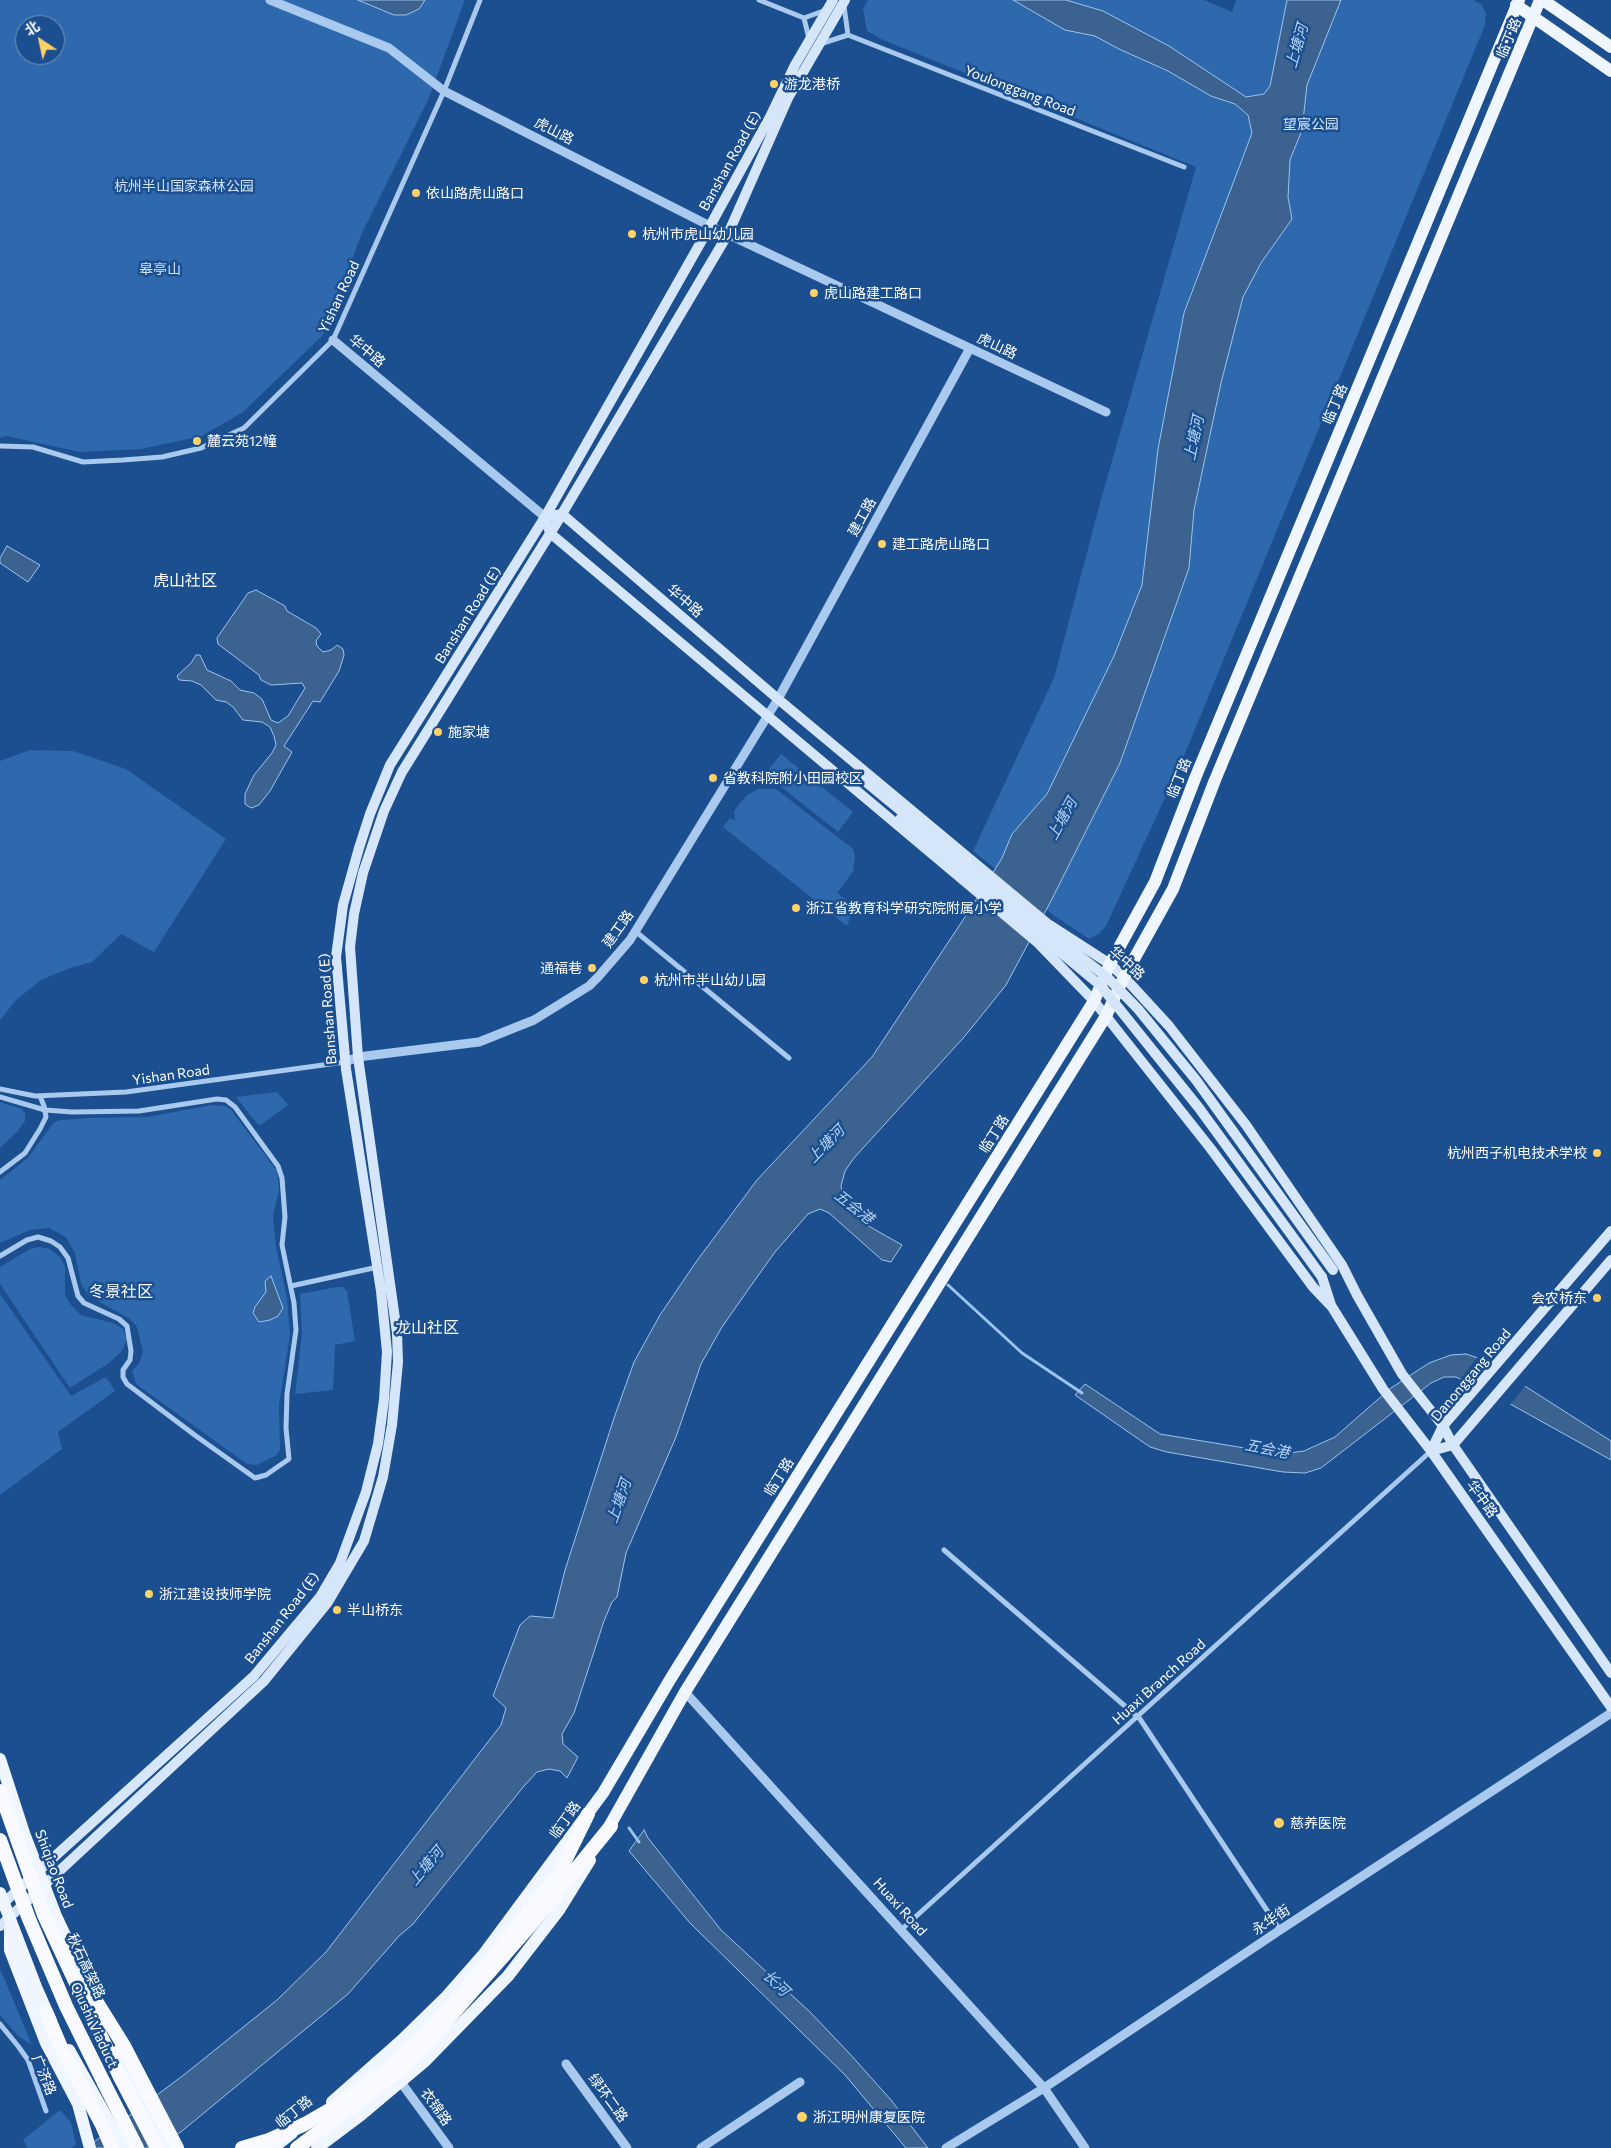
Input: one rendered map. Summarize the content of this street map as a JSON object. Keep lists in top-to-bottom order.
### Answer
{
  "streets": {
    "highway": ["秋石高架路", "Qiushi Viaduct"],
    "main road": [
      "临丁路",
      "Banshan Road (E)",
      "华中路",
      "Danonggang Road",
      "Shiqiao Road"
    ],
    "street": [
      "Youlonggang Road",
      "虎山路",
      "Yishan Road",
      "建工路",
      "Huaxi Branch Road",
      "Huaxi Road",
      "永华街",
      "广济路",
      "绿环二路",
      "衣锦路"
    ]
  },
  "crossings": [
    ["临丁路", "华中路"],
    ["临丁路", "Huaxi Road"],
    ["临丁路", "衣锦路"],
    ["虎山路", "Banshan Road (E)"],
    ["虎山路", "Yishan Road"],
    ["虎山路", "建工路"],
    ["Banshan Road (E)", "Yishan Road"],
    ["Banshan Road (E)", "华中路"],
    ["Banshan Road (E)", "建工路"],
    ["Banshan Road (E)", "Shiqiao Road"],
    ["Yishan Road", "华中路"],
    ["Yishan Road", "建工路"],
    ["华中路", "建工路"],
    ["华中路", "Danonggang Road"],
    ["华中路", "Huaxi Branch Road"],
    ["Danonggang Road", "Huaxi Branch Road"],
    ["Huaxi Branch Road", "Huaxi Road"],
    ["Shiqiao Road", "秋石高架路"],
    ["Huaxi Road", "永华街"]
  ],
  "districts": ["虎山社区", "冬景社区", "龙山社区"],
  "water": ["上塘河", "五会港", "长河"],
  "parks": ["望宸公园", "杭州半山国家森林公园", "皋亭山"],
  "places": [
    "游龙港桥",
    "依山路虎山路口",
    "杭州市虎山幼儿园",
    "虎山路建工路口",
    "麓云苑12幢",
    "建工路虎山路口",
    "施家塘",
    "省教科院附小田园校区",
    "浙江省教育科学研究院附属小学",
    "通福巷",
    "杭州市半山幼儿园",
    "杭州西子机电技术学校",
    "会农桥东",
    "浙江建设技师学院",
    "半山桥东",
    "慈养医院",
    "浙江明州康复医院"
  ],
  "north": "top left"
}
